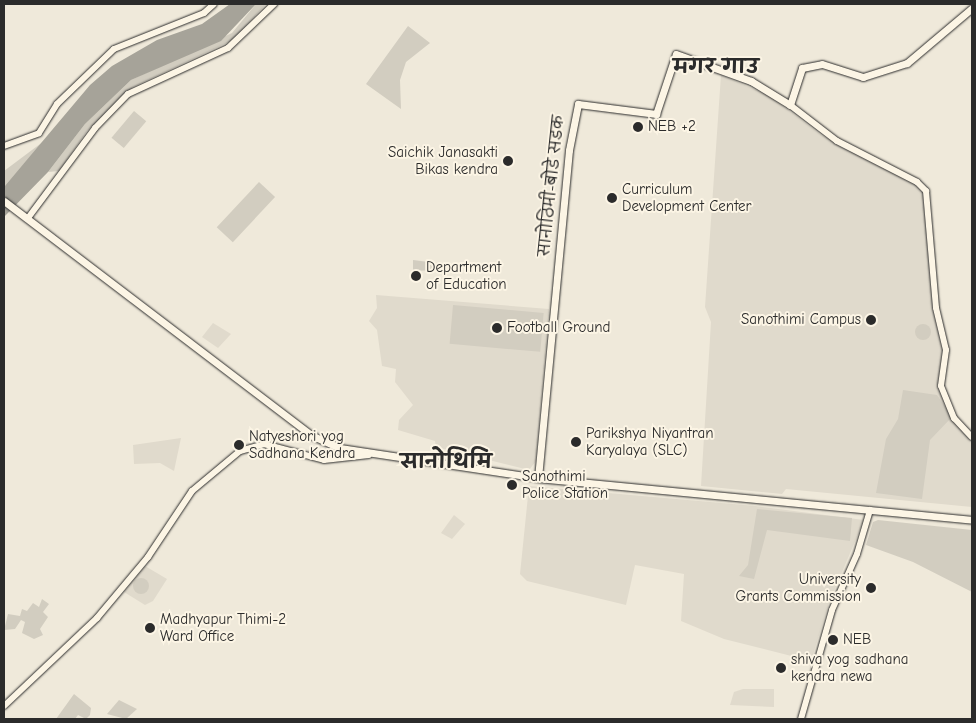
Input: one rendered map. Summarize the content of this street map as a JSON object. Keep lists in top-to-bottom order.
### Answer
{
  "streets": {
    "main road": ["सानोठिमी-बोडे सडक"]
  },
  "districts": ["मगर गाउ", "सानोथिमि"],
  "places": [
    "NEB +2",
    "Saichik Janasakti Bikas kendra",
    "Curriculum Development Center",
    "Department of Education",
    "Sanothimi Campus",
    "Football Ground",
    "Parikshya Niyantran Karyalaya (SLC)",
    "Natyeshori yog Sadhana Kendra",
    "Sanothimi Police Station",
    "University Grants Commission",
    "Madhyapur Thimi-2 Ward Office",
    "NEB",
    "shiva yog sadhana kendra newa"
  ]
}
